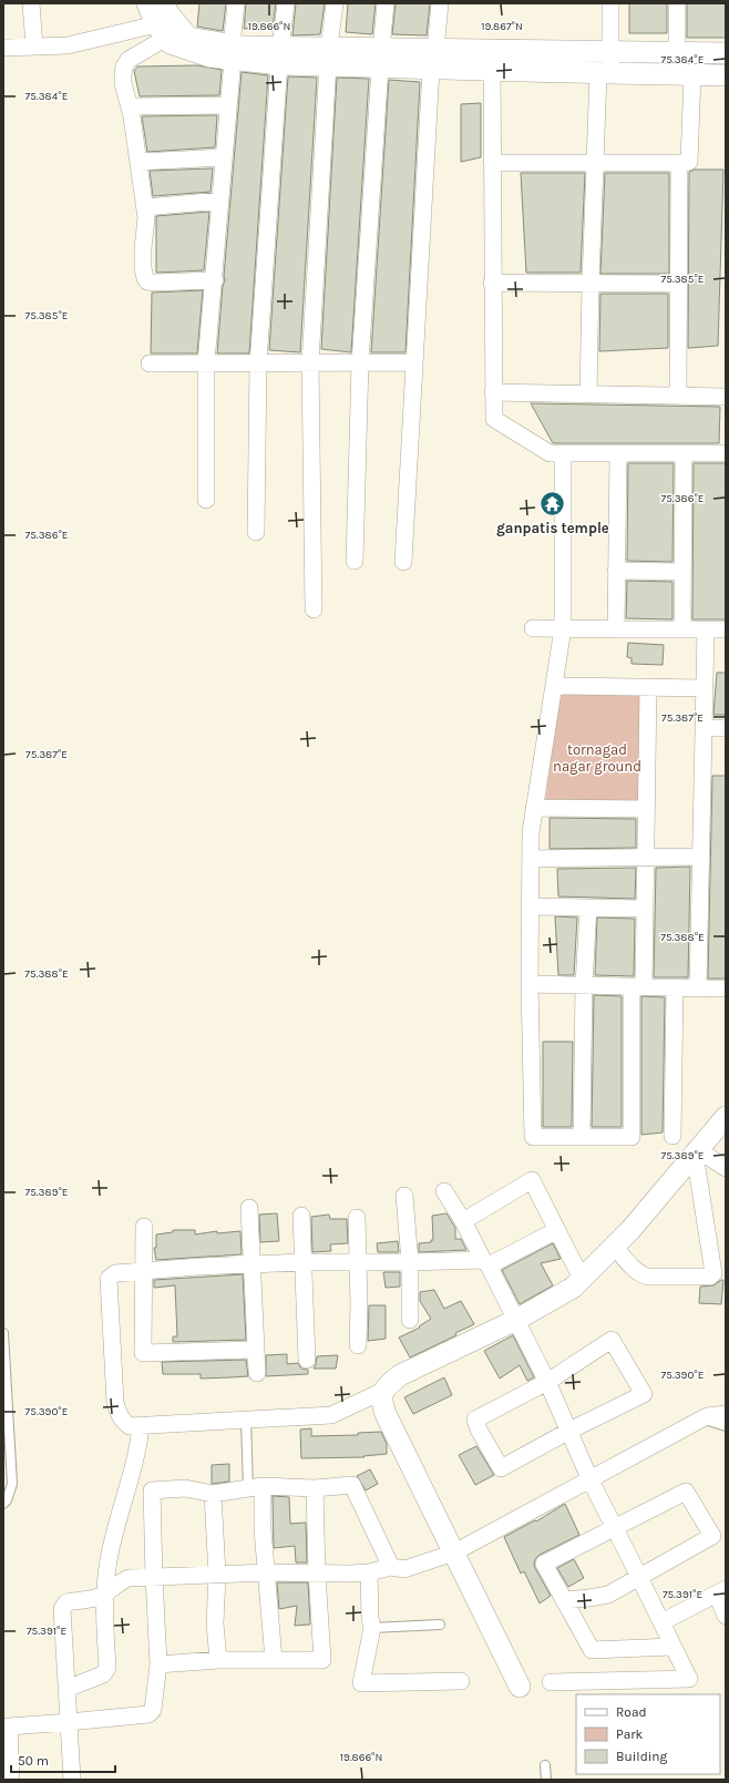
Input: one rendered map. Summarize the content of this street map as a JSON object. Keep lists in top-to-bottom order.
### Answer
{
  "parks": ["tornagad nagar ground"],
  "places": {
    "temple": ["ganpatis temple"]
  },
  "legend": ["Road", "Park", "Building"],
  "scale_bar": "50 m",
  "coordinates": [
    "19.866°N",
    "19.867°N",
    "75.384°E",
    "75.385°E",
    "75.386°E",
    "75.387°E",
    "75.388°E",
    "75.389°E",
    "75.390°E",
    "75.391°E"
  ]
}
